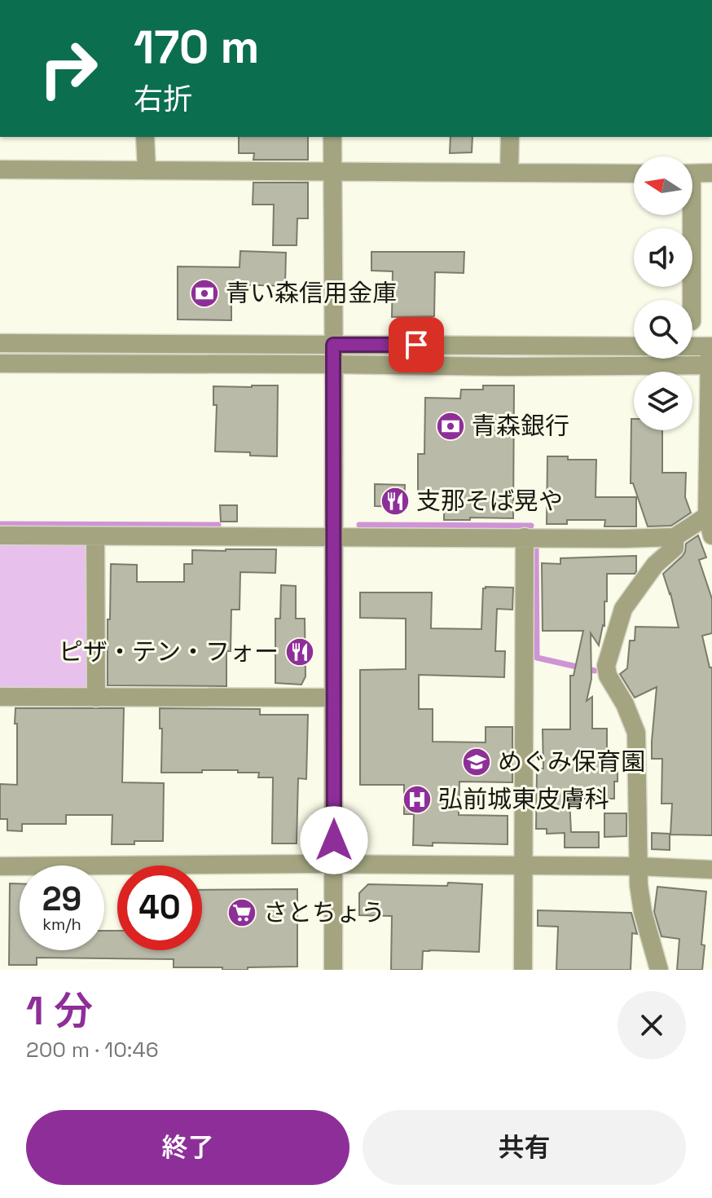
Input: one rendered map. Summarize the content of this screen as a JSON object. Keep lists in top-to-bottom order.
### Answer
{
  "places": {
    "bank": ["青い森信用金庫", "青森銀行"],
    "restaurant": ["支那そば晃や", "ピザ・テン・フォー"],
    "school or university": ["めぐみ保育園"],
    "hospital": ["弘前城東皮膚科"],
    "supermarket": ["さとちょう"]
  },
  "north": "left",
  "page": {
    "turn": ["170 m", "右折"],
    "speed": "29 km/h",
    "limit": "40",
    "heading": ["1 分", "200 m · 10:46"],
    "buttons": ["終了", "共有"]
  }
}
